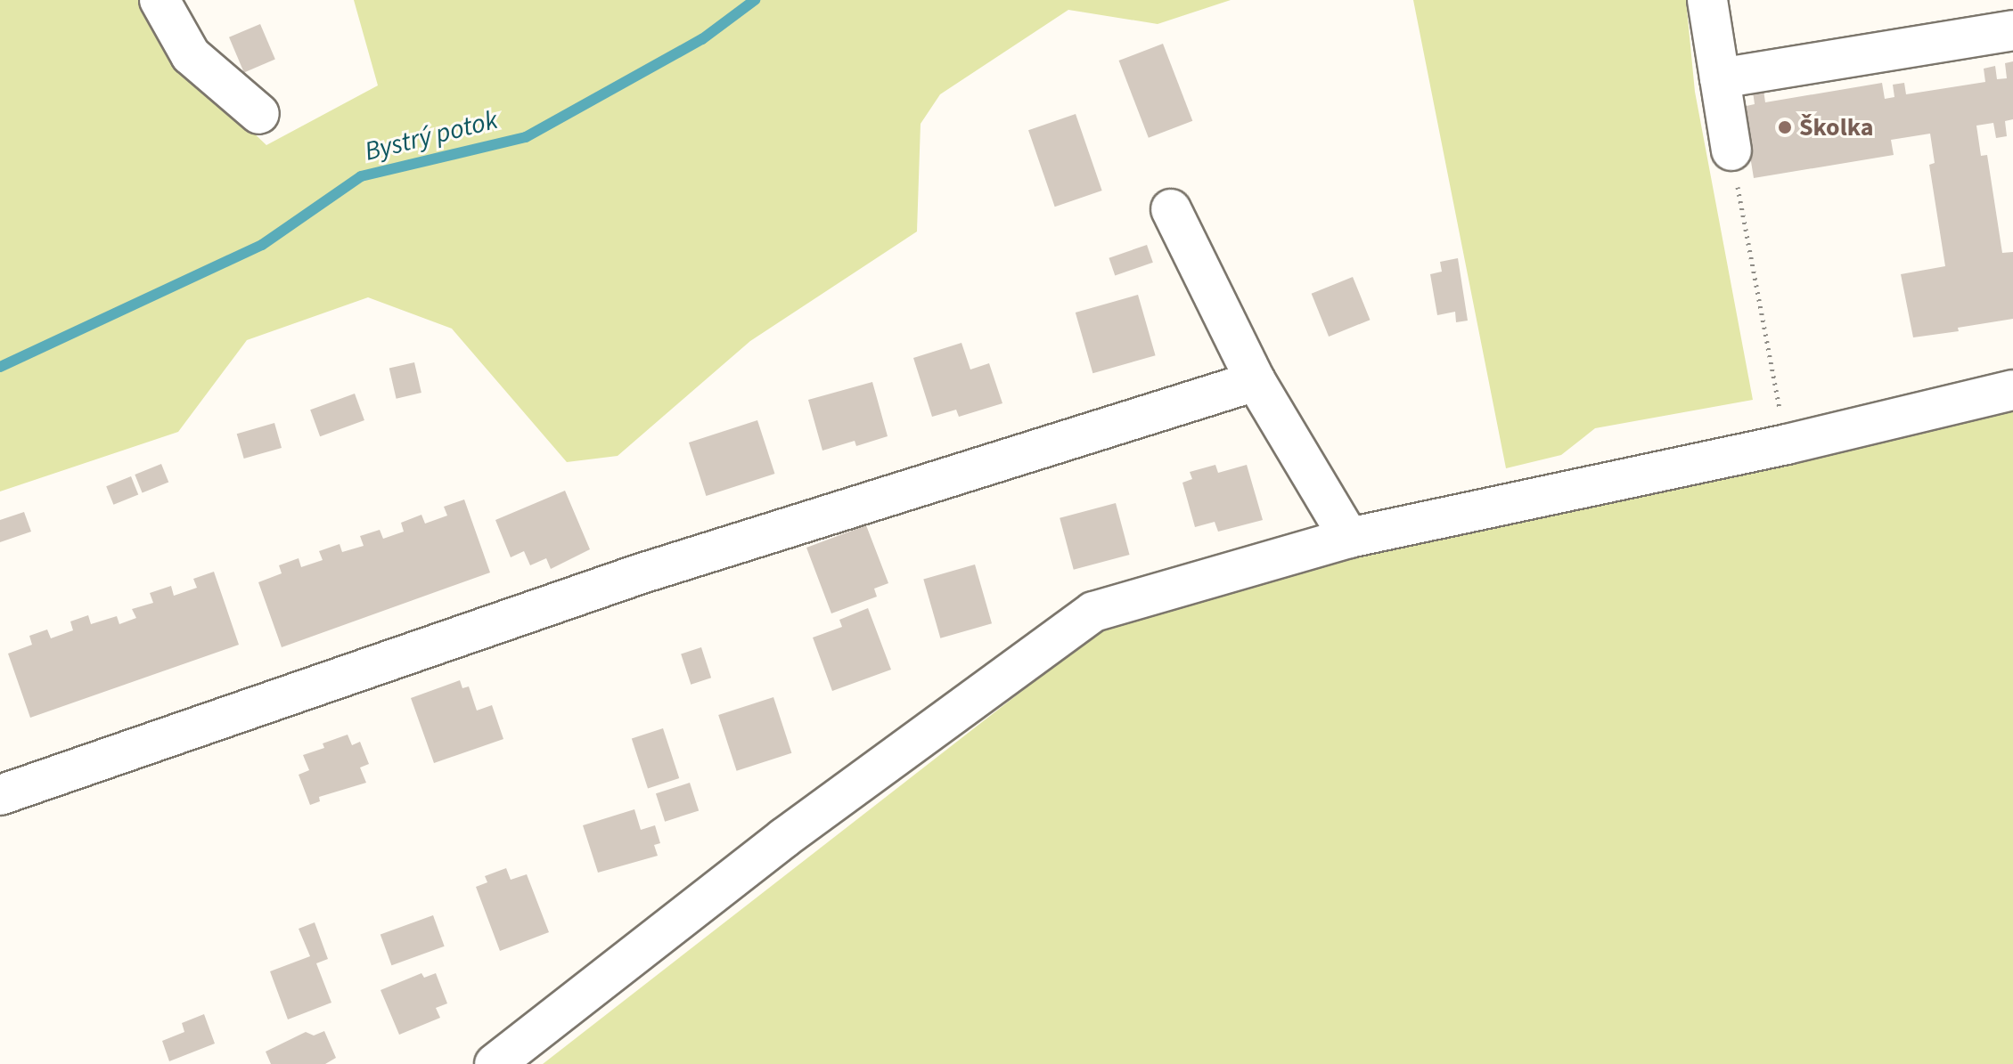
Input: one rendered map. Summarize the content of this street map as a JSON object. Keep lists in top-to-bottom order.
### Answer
{
  "water": ["Bystrý potok"],
  "places": ["Školka"]
}
